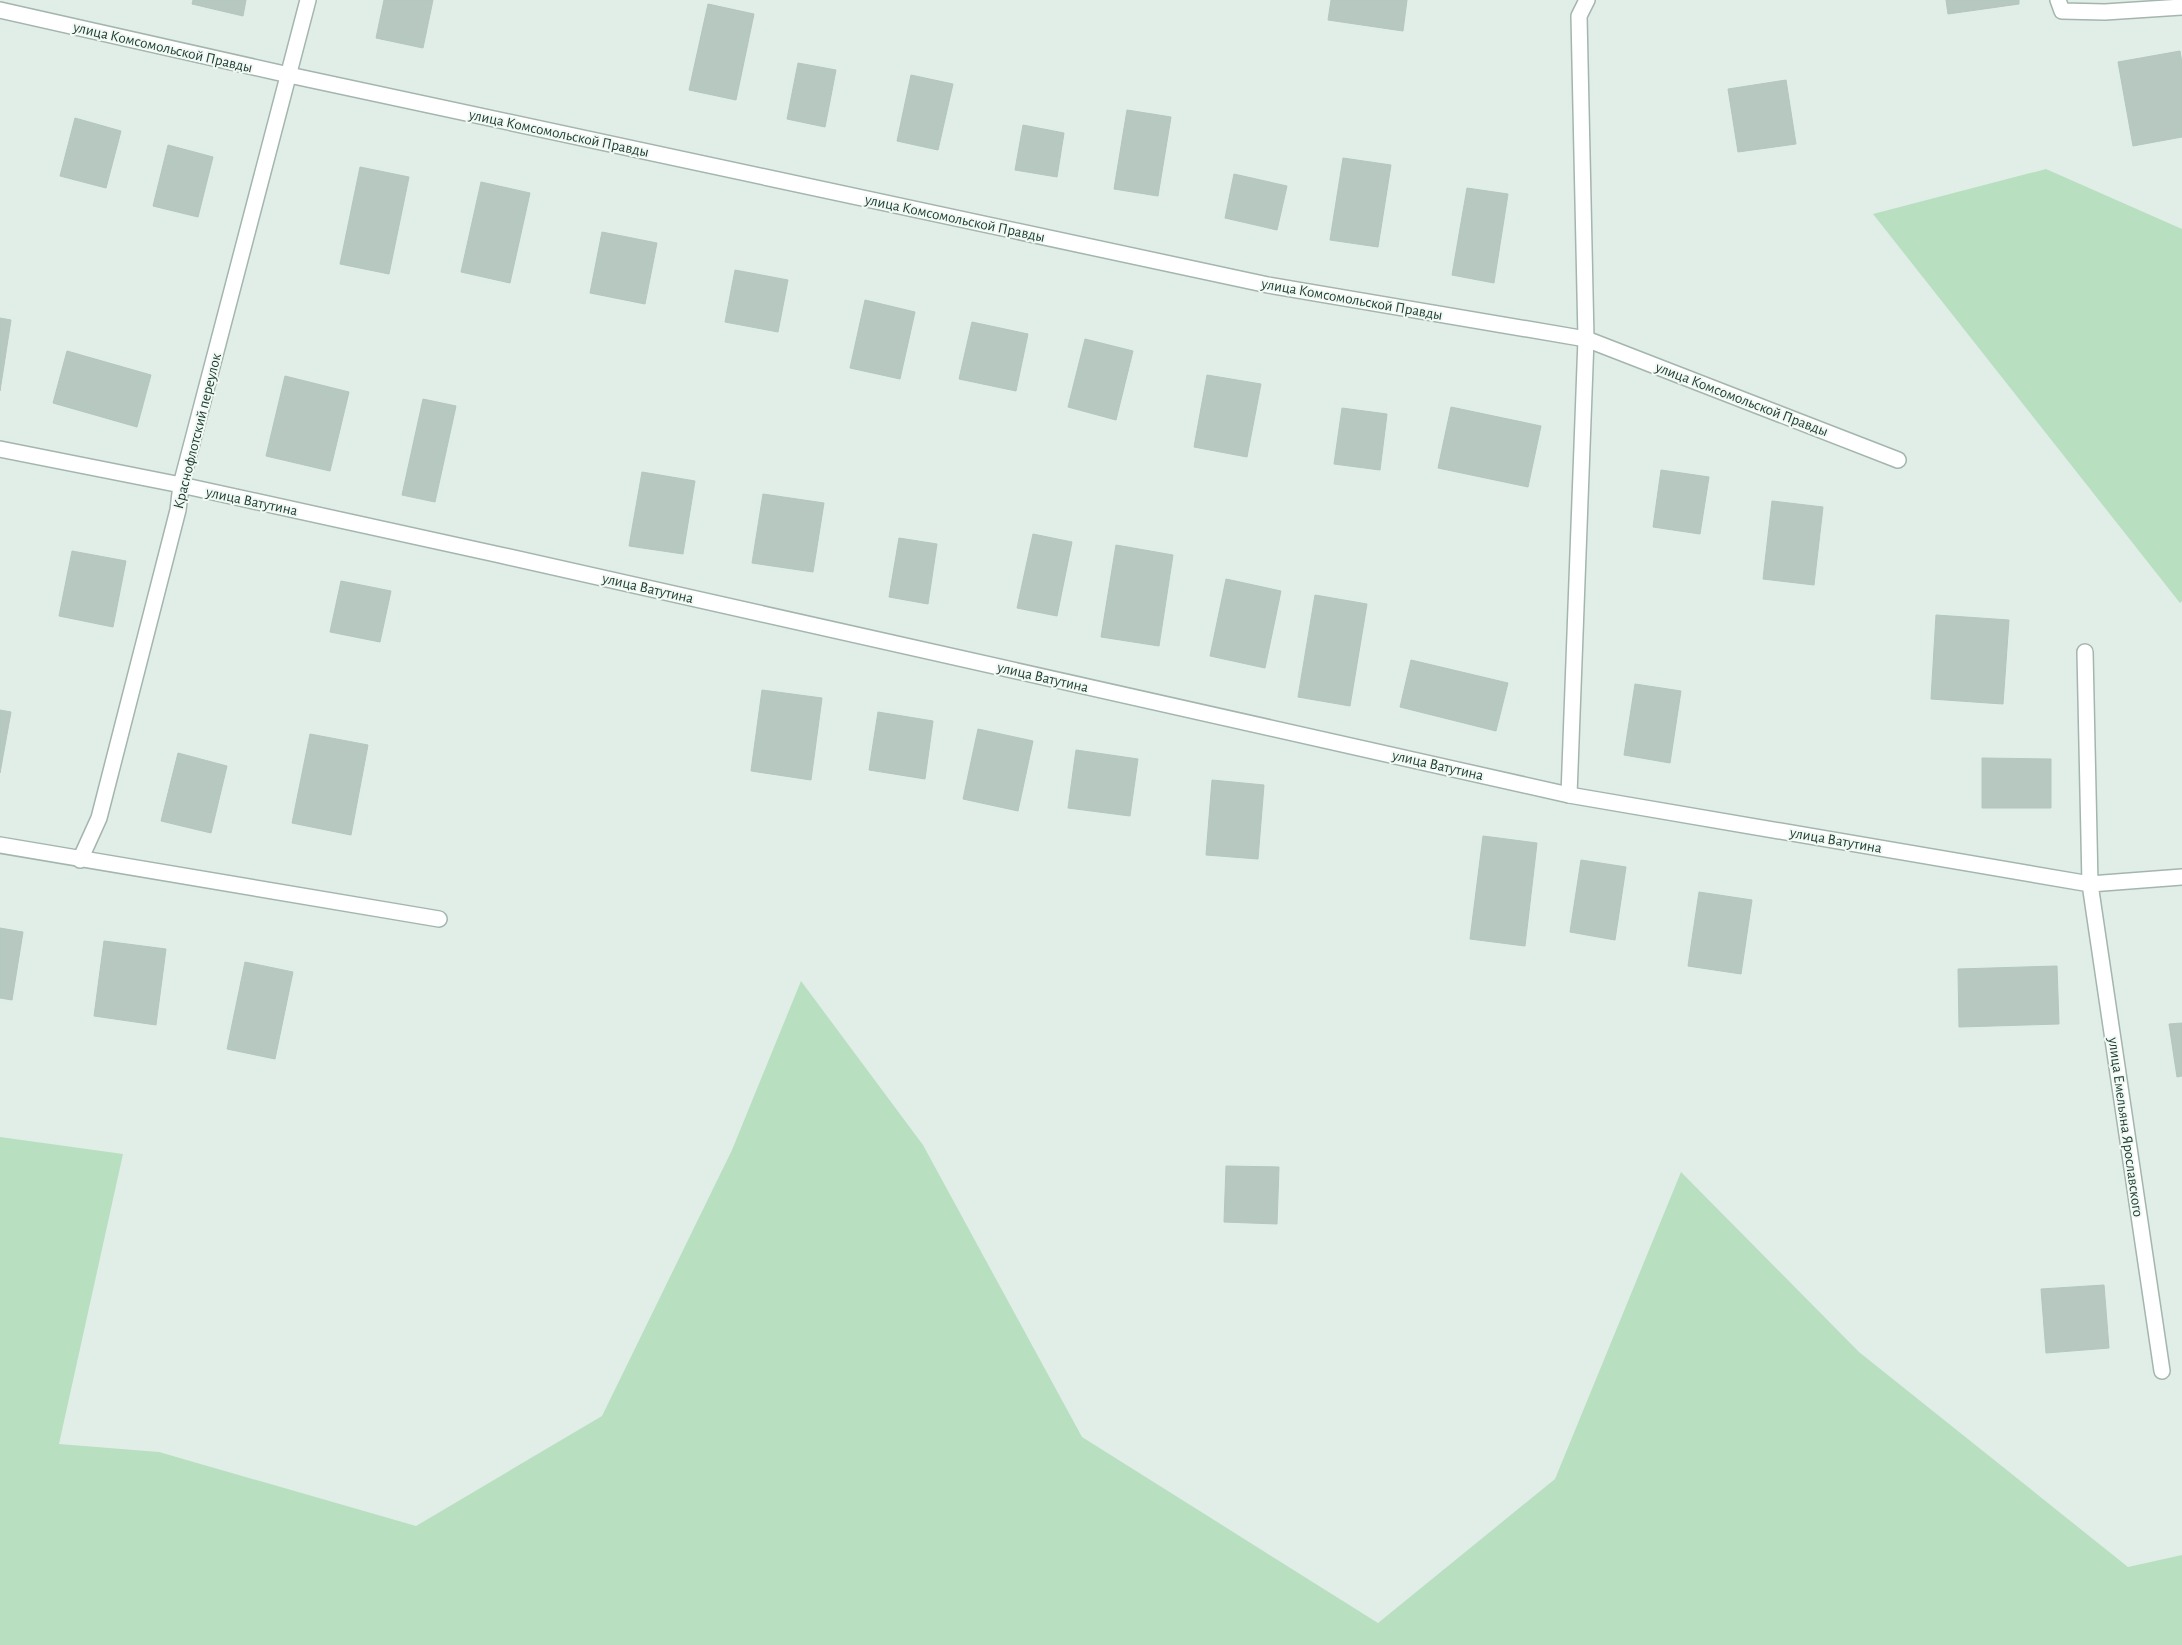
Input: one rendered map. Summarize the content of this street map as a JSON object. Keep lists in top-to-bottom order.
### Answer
{
  "streets": {
    "street": [
      "улица Комсомольской Правды",
      "Краснофлотский переулок",
      "улица Ватутина",
      "улица Емельяна Ярославского"
    ]
  },
  "crossings": [
    ["улица Комсомольской Правды", "Краснофлотский переулок"],
    ["Краснофлотский переулок", "улица Ватутина"],
    ["улица Ватутина", "улица Емельяна Ярославского"]
  ]
}
